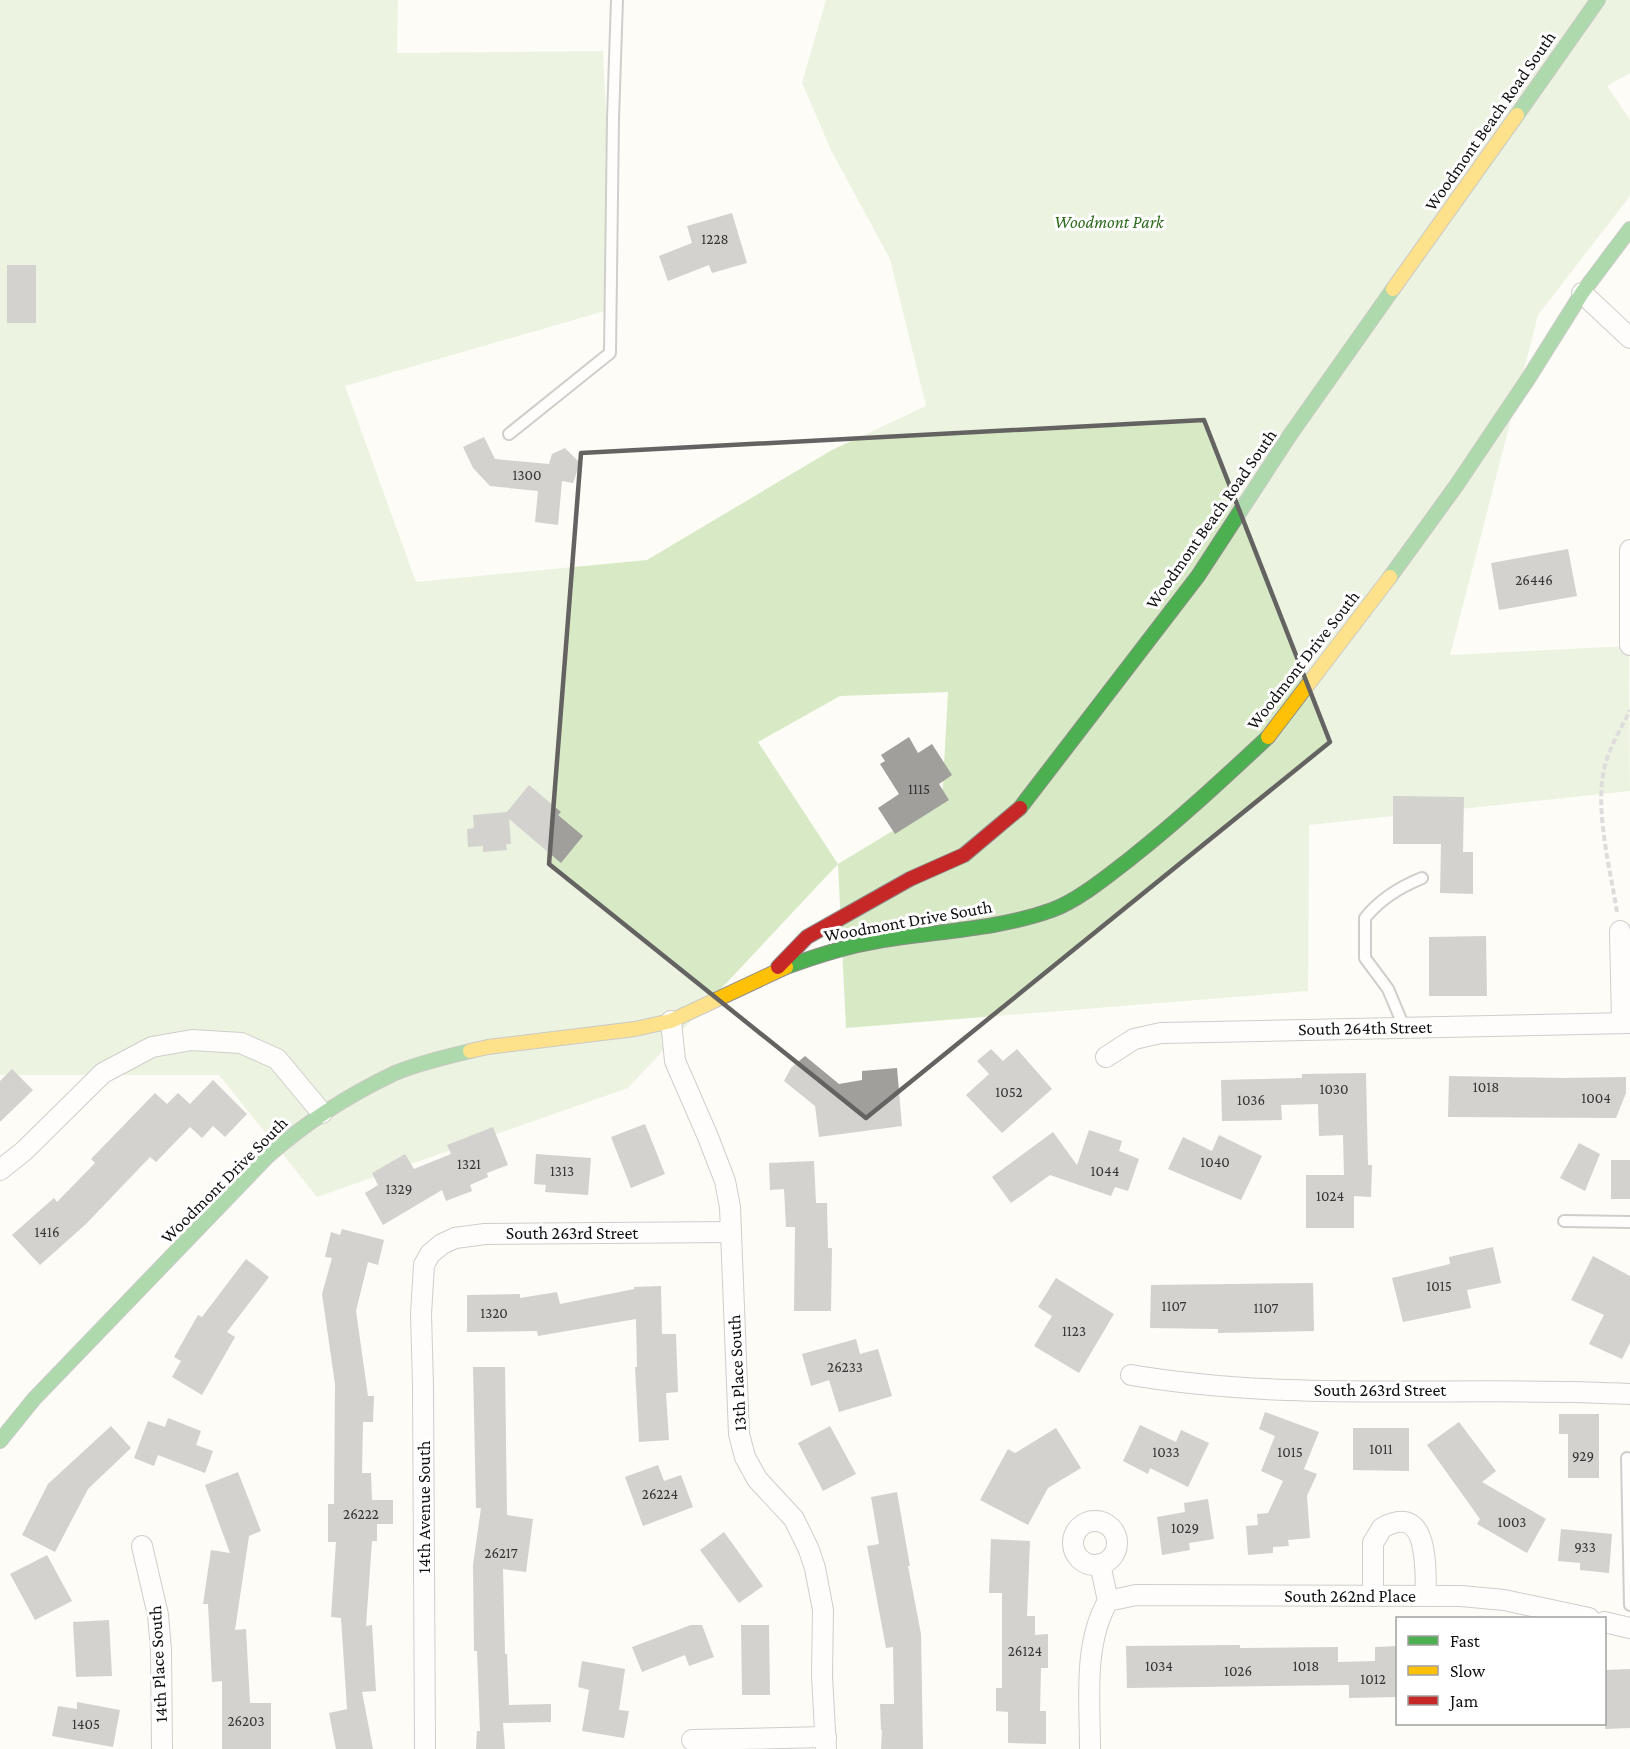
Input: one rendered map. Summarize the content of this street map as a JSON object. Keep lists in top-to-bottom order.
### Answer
{
  "streets": {
    "main road": ["Woodmont Beach Road South", "Woodmont Drive South"],
    "street": [
      "South 264th Street",
      "South 263rd Street",
      "13th Place South",
      "14th Avenue South",
      "South 262nd Place",
      "14th Place South"
    ]
  },
  "crossings": [
    ["Woodmont Beach Road South", "Woodmont Drive South"],
    ["Woodmont Drive South", "13th Place South"],
    ["South 263rd Street", "13th Place South"],
    ["South 263rd Street", "14th Avenue South"]
  ],
  "parks": ["Woodmont Park"],
  "house_numbers": [
    "1228",
    "1300",
    "26446",
    "1115",
    "1018",
    "1030",
    "1052",
    "1004",
    "1036",
    "1040",
    "1321",
    "1313",
    "1044",
    "1329",
    "1024",
    "1416",
    "1015",
    "1107",
    "1107",
    "1320",
    "1123",
    "26233",
    "1011",
    "1033",
    "1015",
    "929",
    "26224",
    "26222",
    "1003",
    "1029",
    "933",
    "26217",
    "26124",
    "1034",
    "1018",
    "1026",
    "1012",
    "26203",
    "1405"
  ],
  "legend": ["Fast", "Slow", "Jam"]
}
